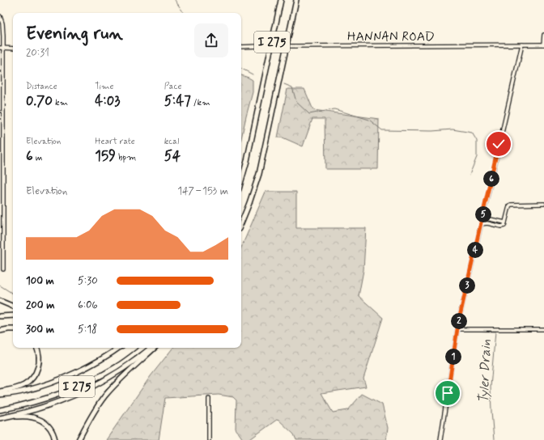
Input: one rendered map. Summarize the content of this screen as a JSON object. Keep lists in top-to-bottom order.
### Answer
{
  "streets": {
    "highway": ["I 275"],
    "street": ["HANNAN ROAD"]
  },
  "water": ["Tyler Drain"],
  "page": {
    "heading": ["Evening run", "20:31"],
    "stats": [
      ["Distance", "0.70 km"],
      ["Time", "4:03"],
      ["Pace", "5:47 /km"],
      ["Elevation", "6 m"],
      ["Heart rate", "159 bpm"],
      ["kcal", "54"]
    ],
    "pins": [
      "6",
      "5",
      "4",
      "3",
      "2",
      "1"
    ],
    "chart": ["Elevation", "147–153 m"],
    "list": [
      {
        "name": "100 m",
        "note": "5:30"
      },
      {
        "name": "200 m",
        "note": "6:06"
      },
      {
        "name": "300 m",
        "note": "5:18"
      }
    ]
  }
}
